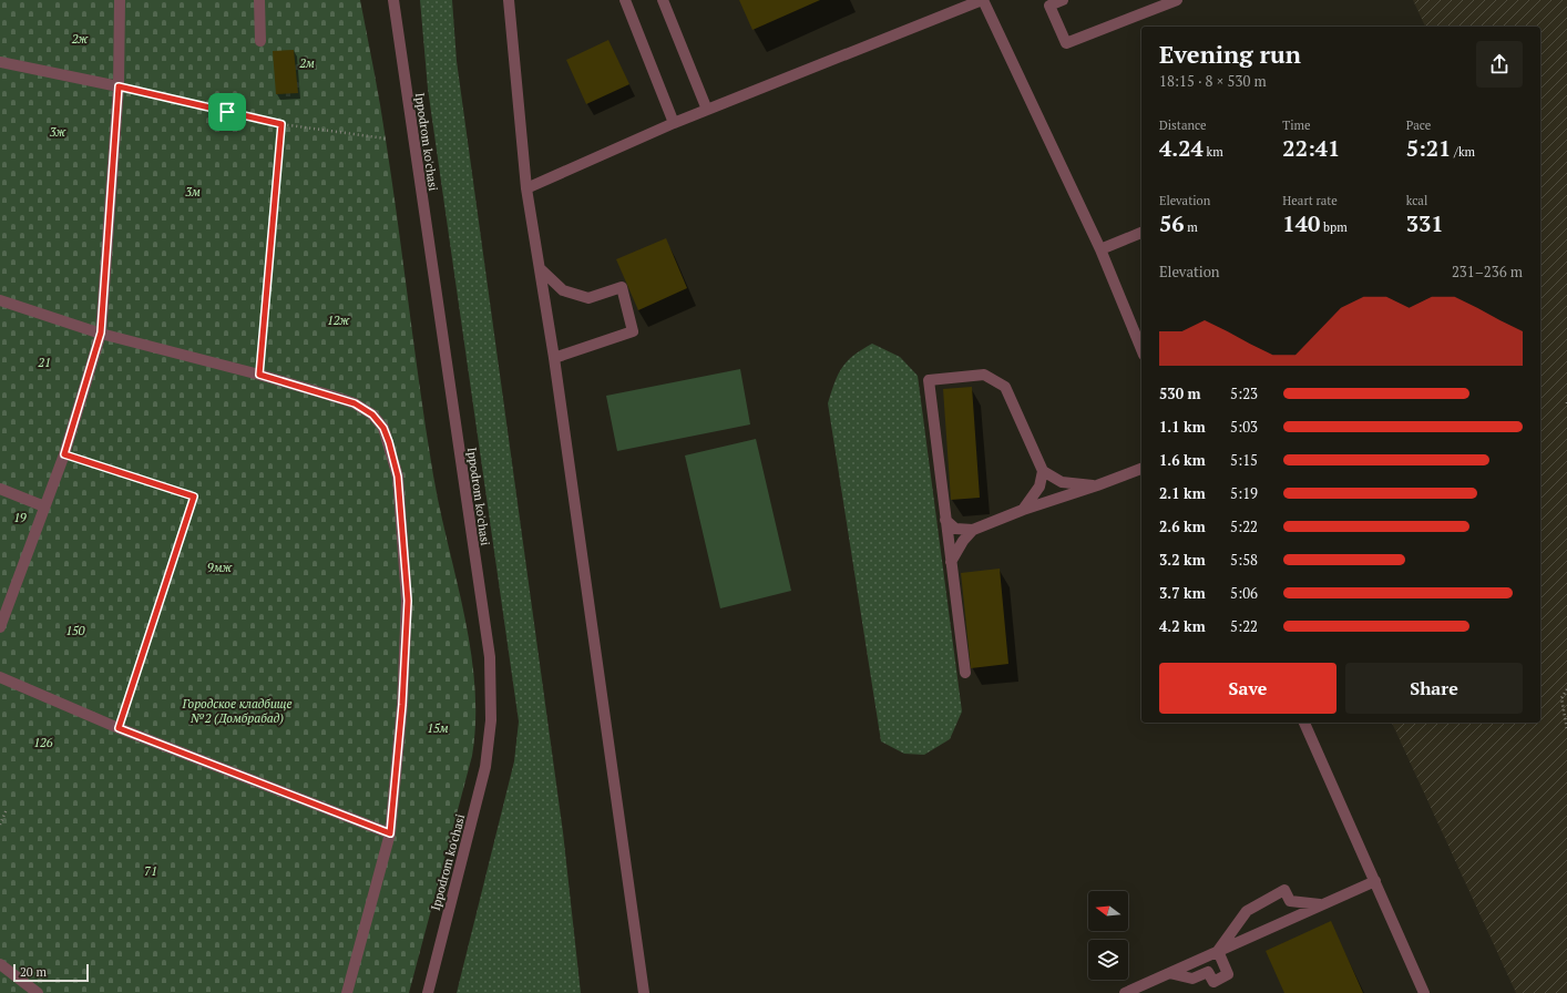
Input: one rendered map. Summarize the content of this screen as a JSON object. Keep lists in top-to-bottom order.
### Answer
{
  "streets": {
    "street": ["Ippodrom ko'chasi"]
  },
  "parks": [
    "2ж",
    "2м",
    "3ж",
    "3м",
    "12ж",
    "21",
    "19",
    "9мж",
    "150",
    "Городское кладбище №2 (Домбрабад)",
    "15м",
    "126",
    "71"
  ],
  "scale_bar": "20 m",
  "north": "left",
  "page": {
    "heading": ["Evening run", "18:15 · 8 × 530 m"],
    "stats": [
      ["Distance", "4.24 km"],
      ["Time", "22:41"],
      ["Pace", "5:21 /km"],
      ["Elevation", "56 m"],
      ["Heart rate", "140 bpm"],
      ["kcal", "331"]
    ],
    "chart": ["Elevation", "231–236 m"],
    "list": [
      {
        "name": "530 m",
        "note": "5:23"
      },
      {
        "name": "1.1 km",
        "note": "5:03"
      },
      {
        "name": "1.6 km",
        "note": "5:15"
      },
      {
        "name": "2.1 km",
        "note": "5:19"
      },
      {
        "name": "2.6 km",
        "note": "5:22"
      },
      {
        "name": "3.2 km",
        "note": "5:58"
      },
      {
        "name": "3.7 km",
        "note": "5:06"
      },
      {
        "name": "4.2 km",
        "note": "5:22"
      }
    ],
    "buttons": ["Save", "Share"],
    "scale": "20 m"
  }
}
